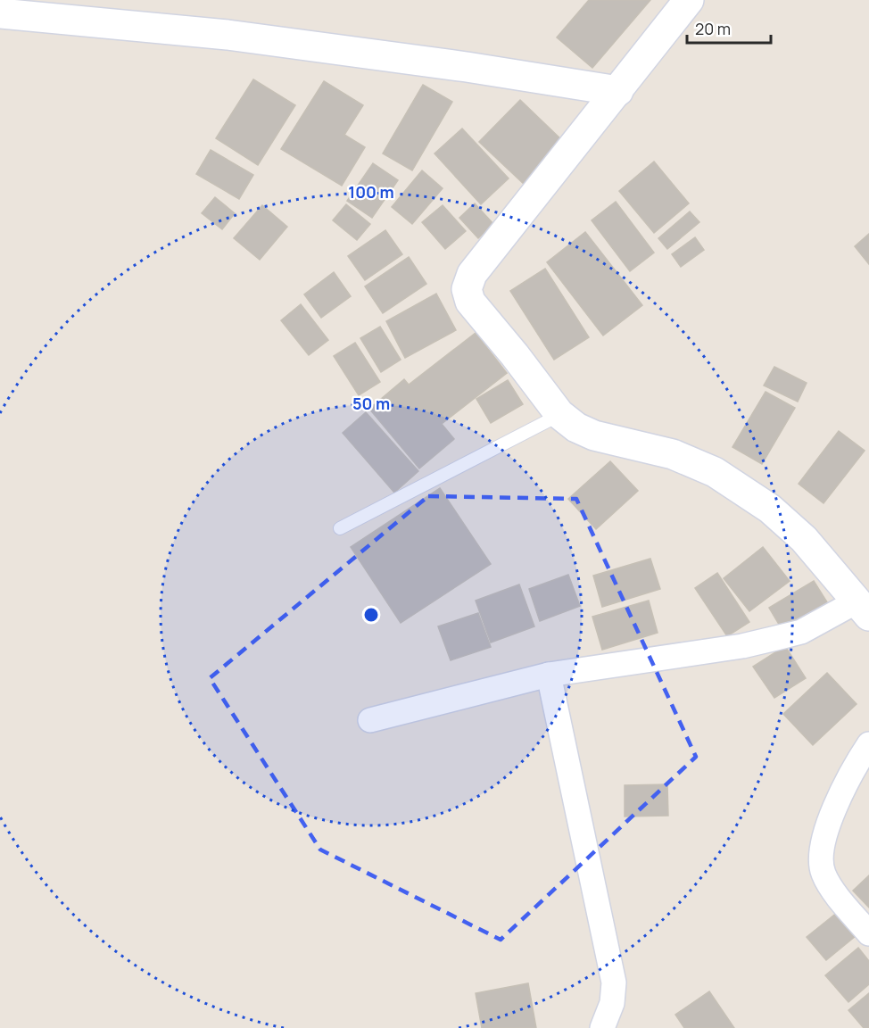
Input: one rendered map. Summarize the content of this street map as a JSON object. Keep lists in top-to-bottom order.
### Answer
{
  "scale_bar": "20 m",
  "rings": ["100 m", "50 m"]
}
